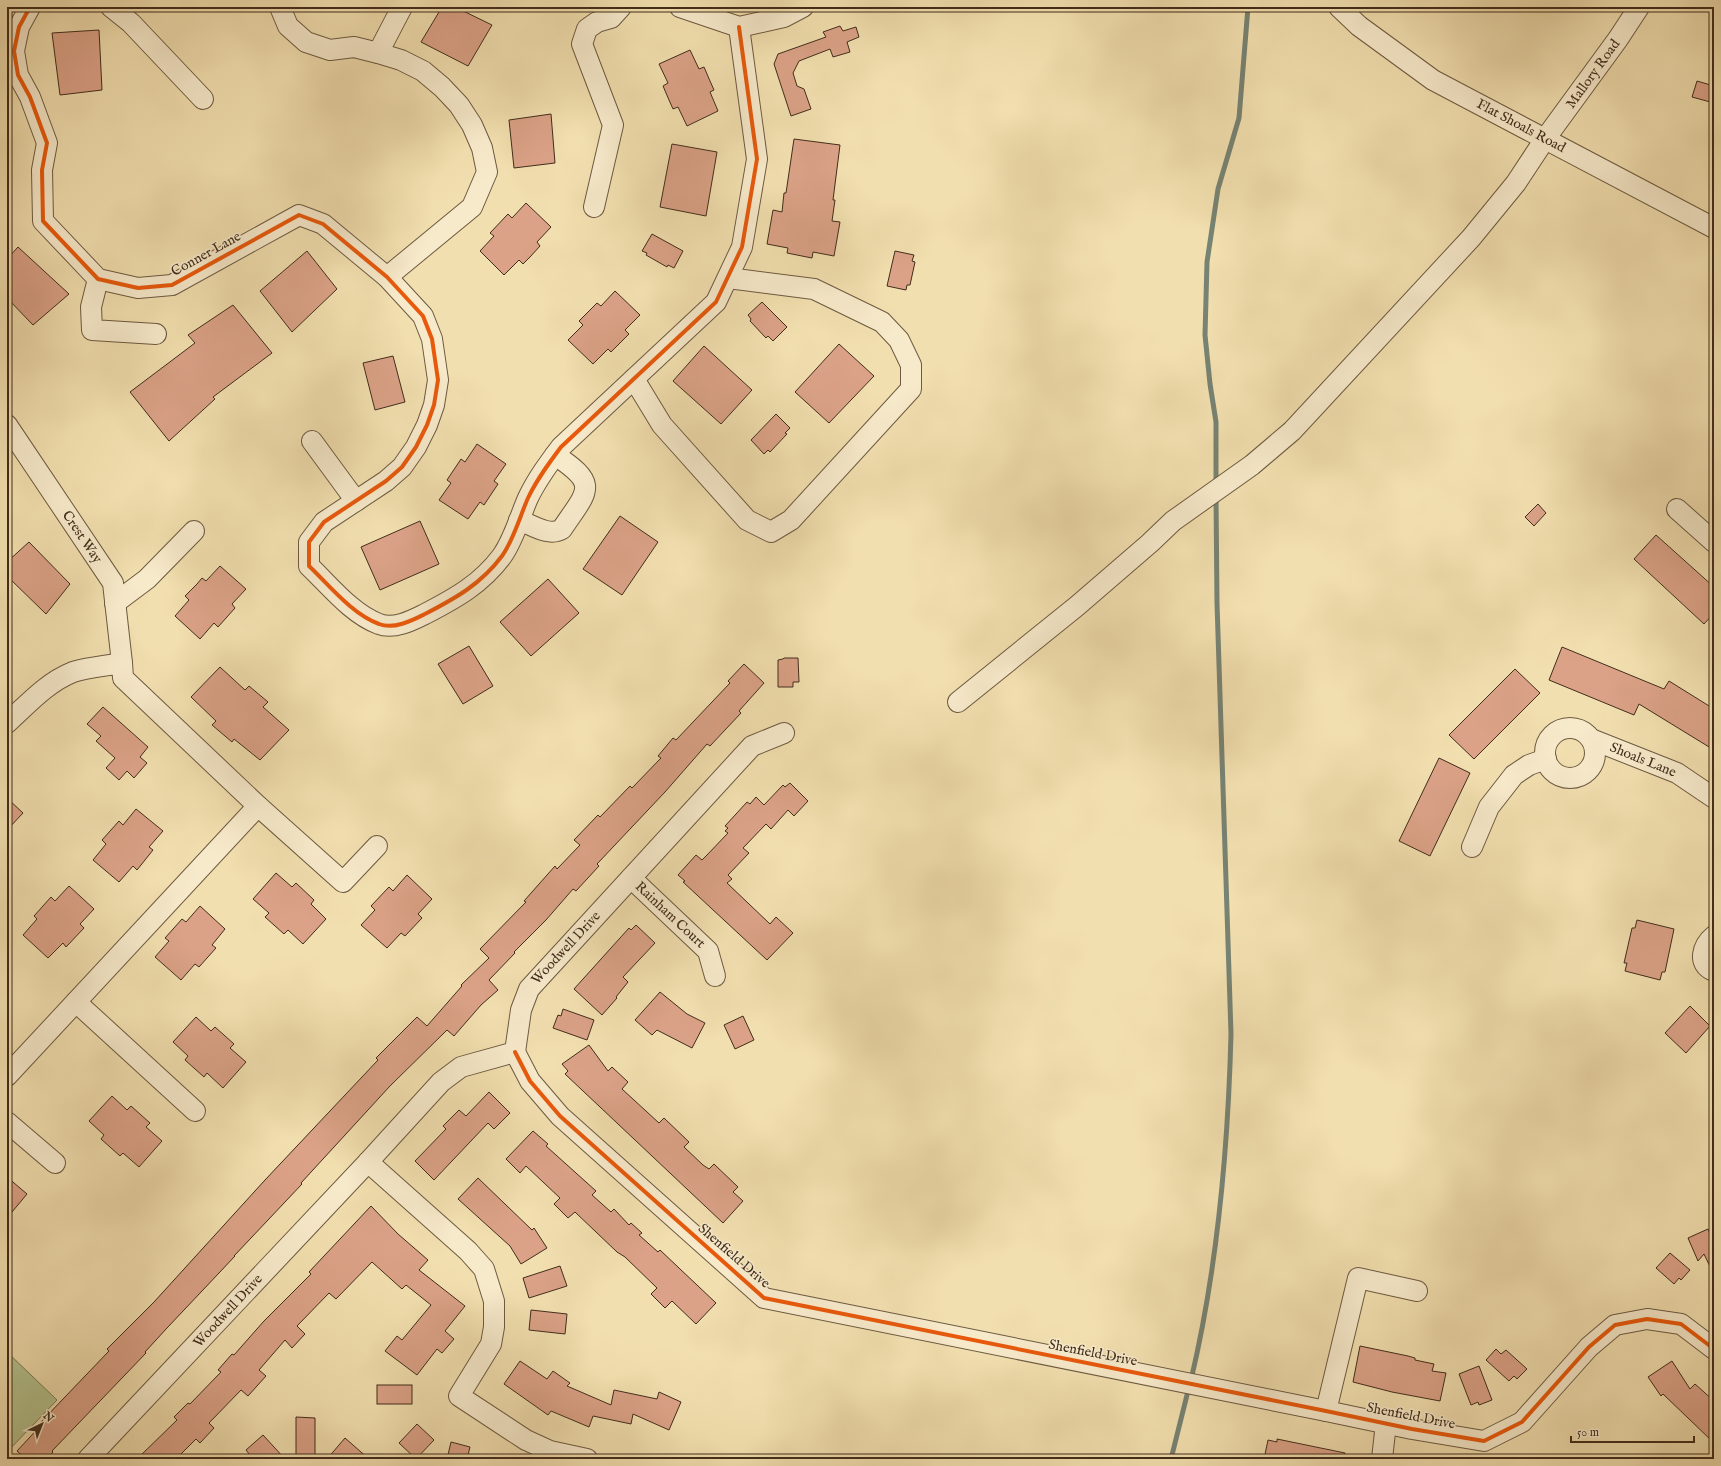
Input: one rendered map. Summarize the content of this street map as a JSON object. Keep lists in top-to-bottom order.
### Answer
{
  "streets": {
    "street": [
      "Mallory Road",
      "Flat Shoals Road",
      "Conner Lane",
      "Crest Way",
      "Shoals Lane",
      "Rainham Court",
      "Woodwell Drive",
      "Shenfield Drive"
    ]
  },
  "crossings": [
    ["Mallory Road", "Flat Shoals Road"],
    ["Rainham Court", "Woodwell Drive"],
    ["Woodwell Drive", "Shenfield Drive"]
  ],
  "scale_bar": "50 m",
  "north": "top right"
}
